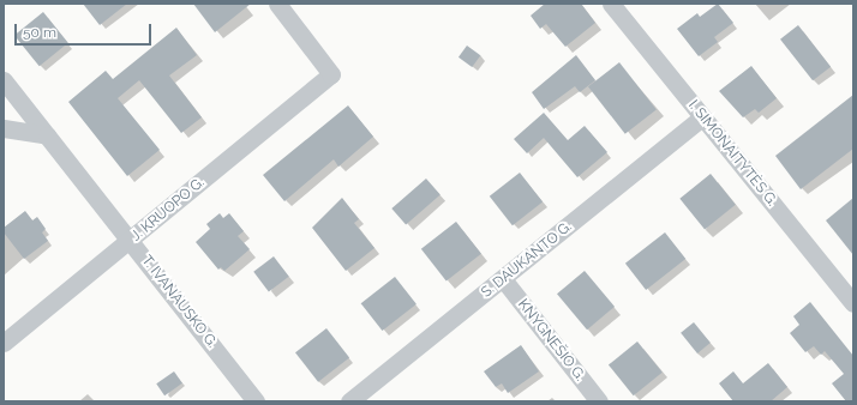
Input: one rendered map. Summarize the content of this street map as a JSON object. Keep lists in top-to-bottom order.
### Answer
{
  "streets": {
    "street": [
      "I. SIMONAITYTĖS G.",
      "J. KRUOPO G.",
      "S. DAUKANTO G.",
      "T. IVANAUSKO G.",
      "KNYGNEŠIO G."
    ]
  },
  "crossings": [
    ["I. SIMONAITYTĖS G.", "S. DAUKANTO G."],
    ["J. KRUOPO G.", "T. IVANAUSKO G."],
    ["S. DAUKANTO G.", "KNYGNEŠIO G."]
  ],
  "scale_bar": "50 m"
}
